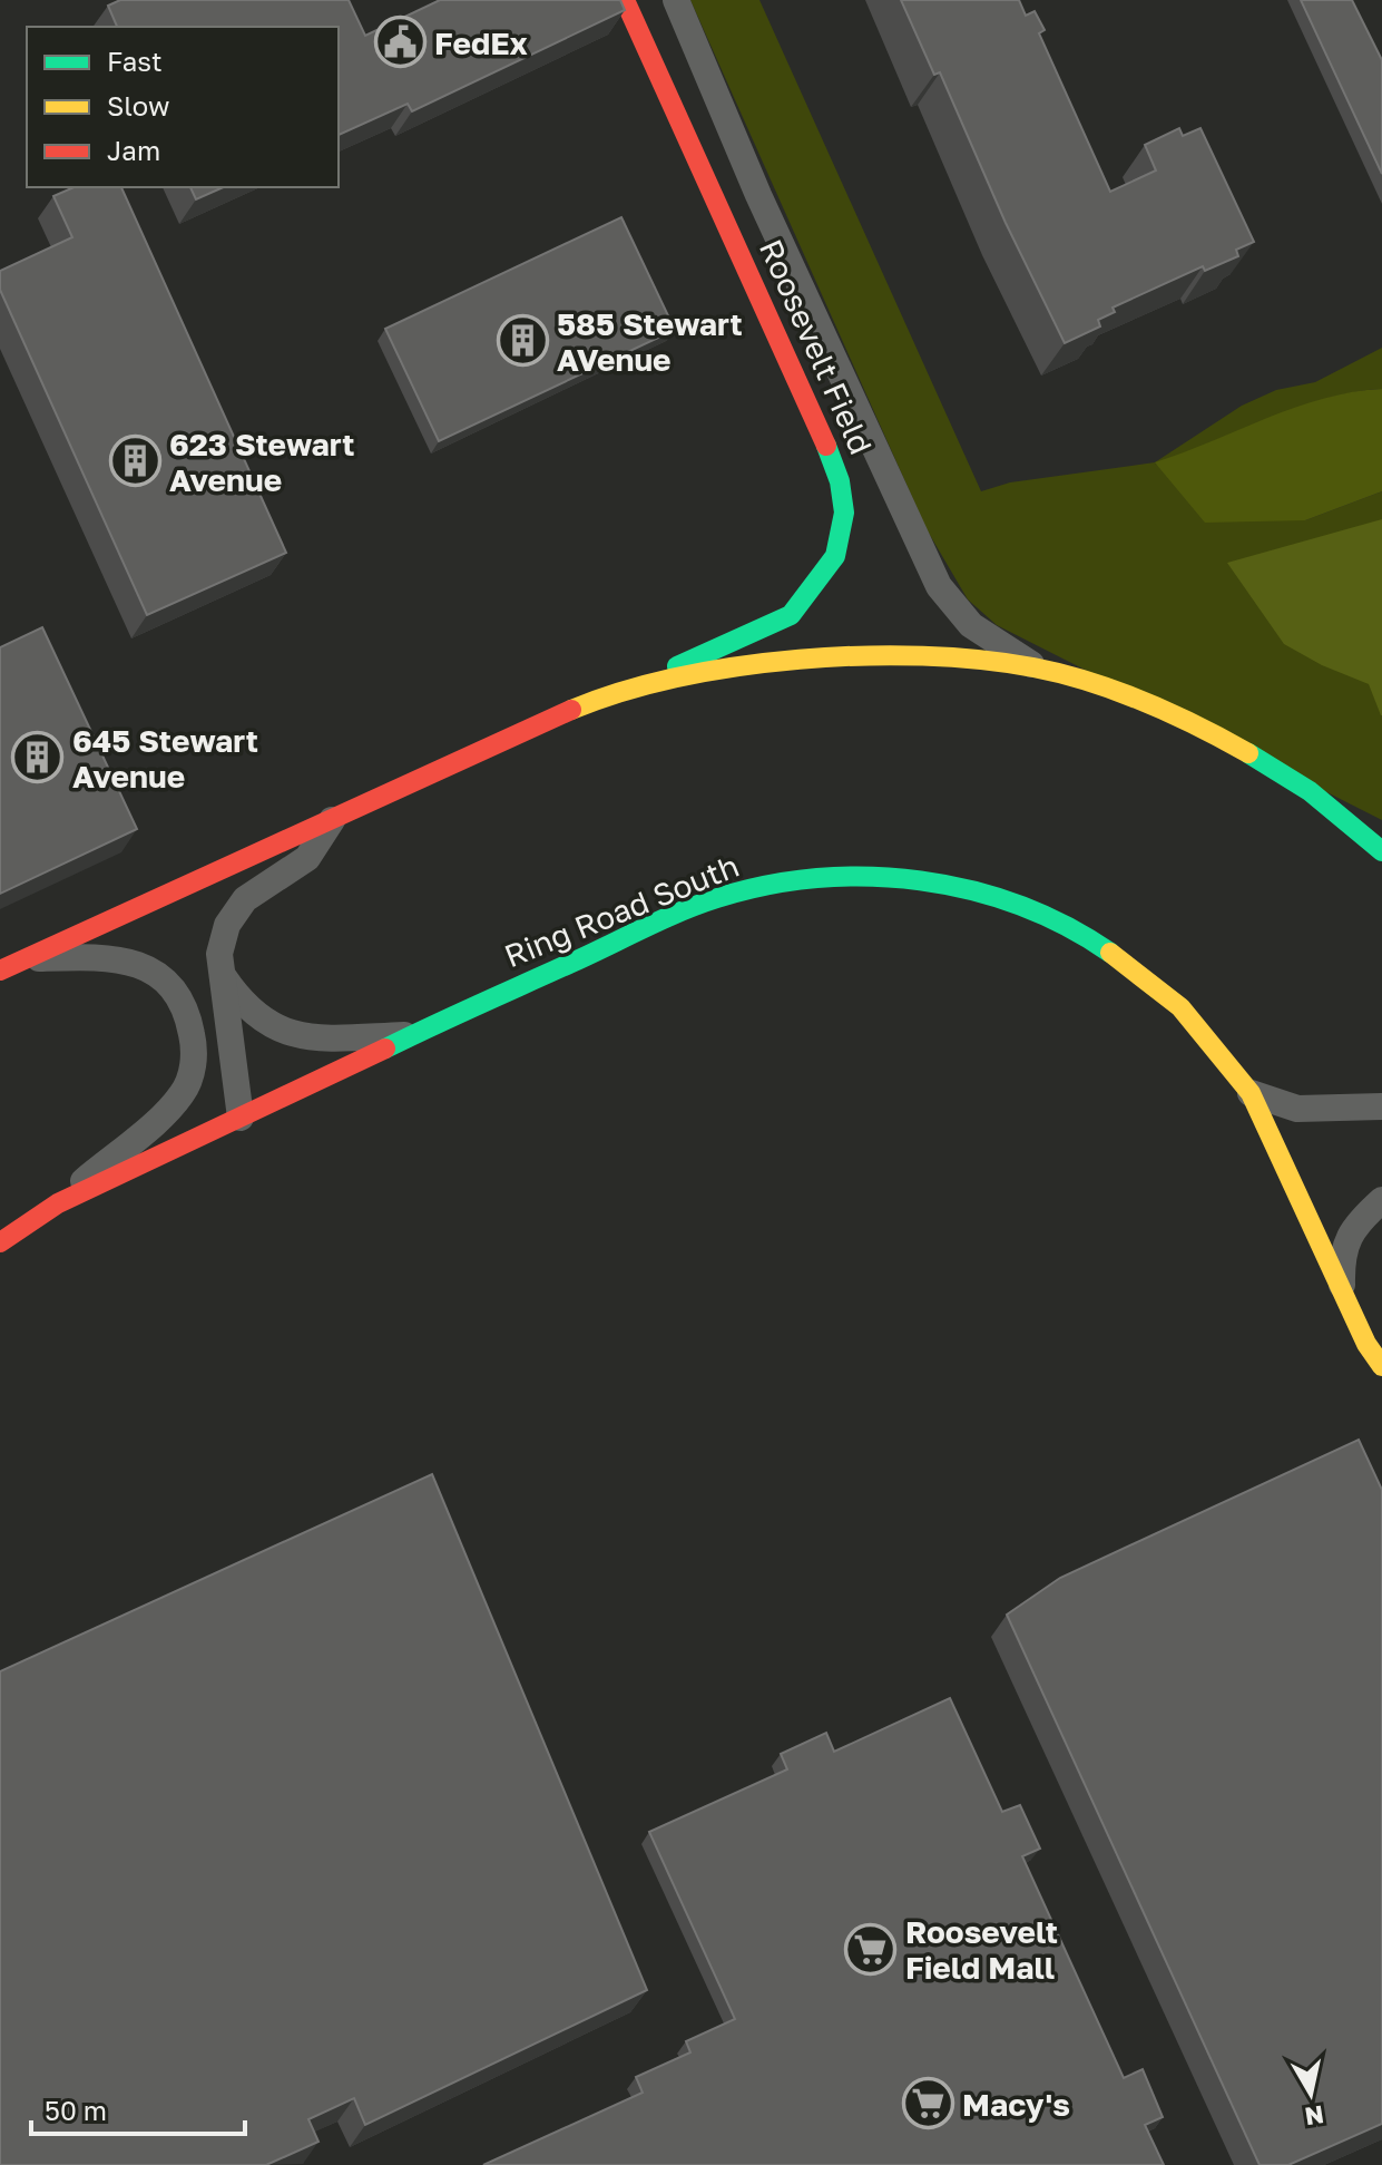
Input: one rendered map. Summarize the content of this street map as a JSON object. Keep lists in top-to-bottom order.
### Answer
{
  "streets": {
    "street": ["Roosevelt Field", "Ring Road South"]
  },
  "places": {
    "public building": ["FedEx"],
    "building": ["585 Stewart AVenue", "623 Stewart Avenue", "645 Stewart Avenue"],
    "supermarket": ["Roosevelt Field Mall", "Macy's"]
  },
  "legend": ["Fast", "Slow", "Jam"],
  "scale_bar": "50 m",
  "north": "bottom"
}
